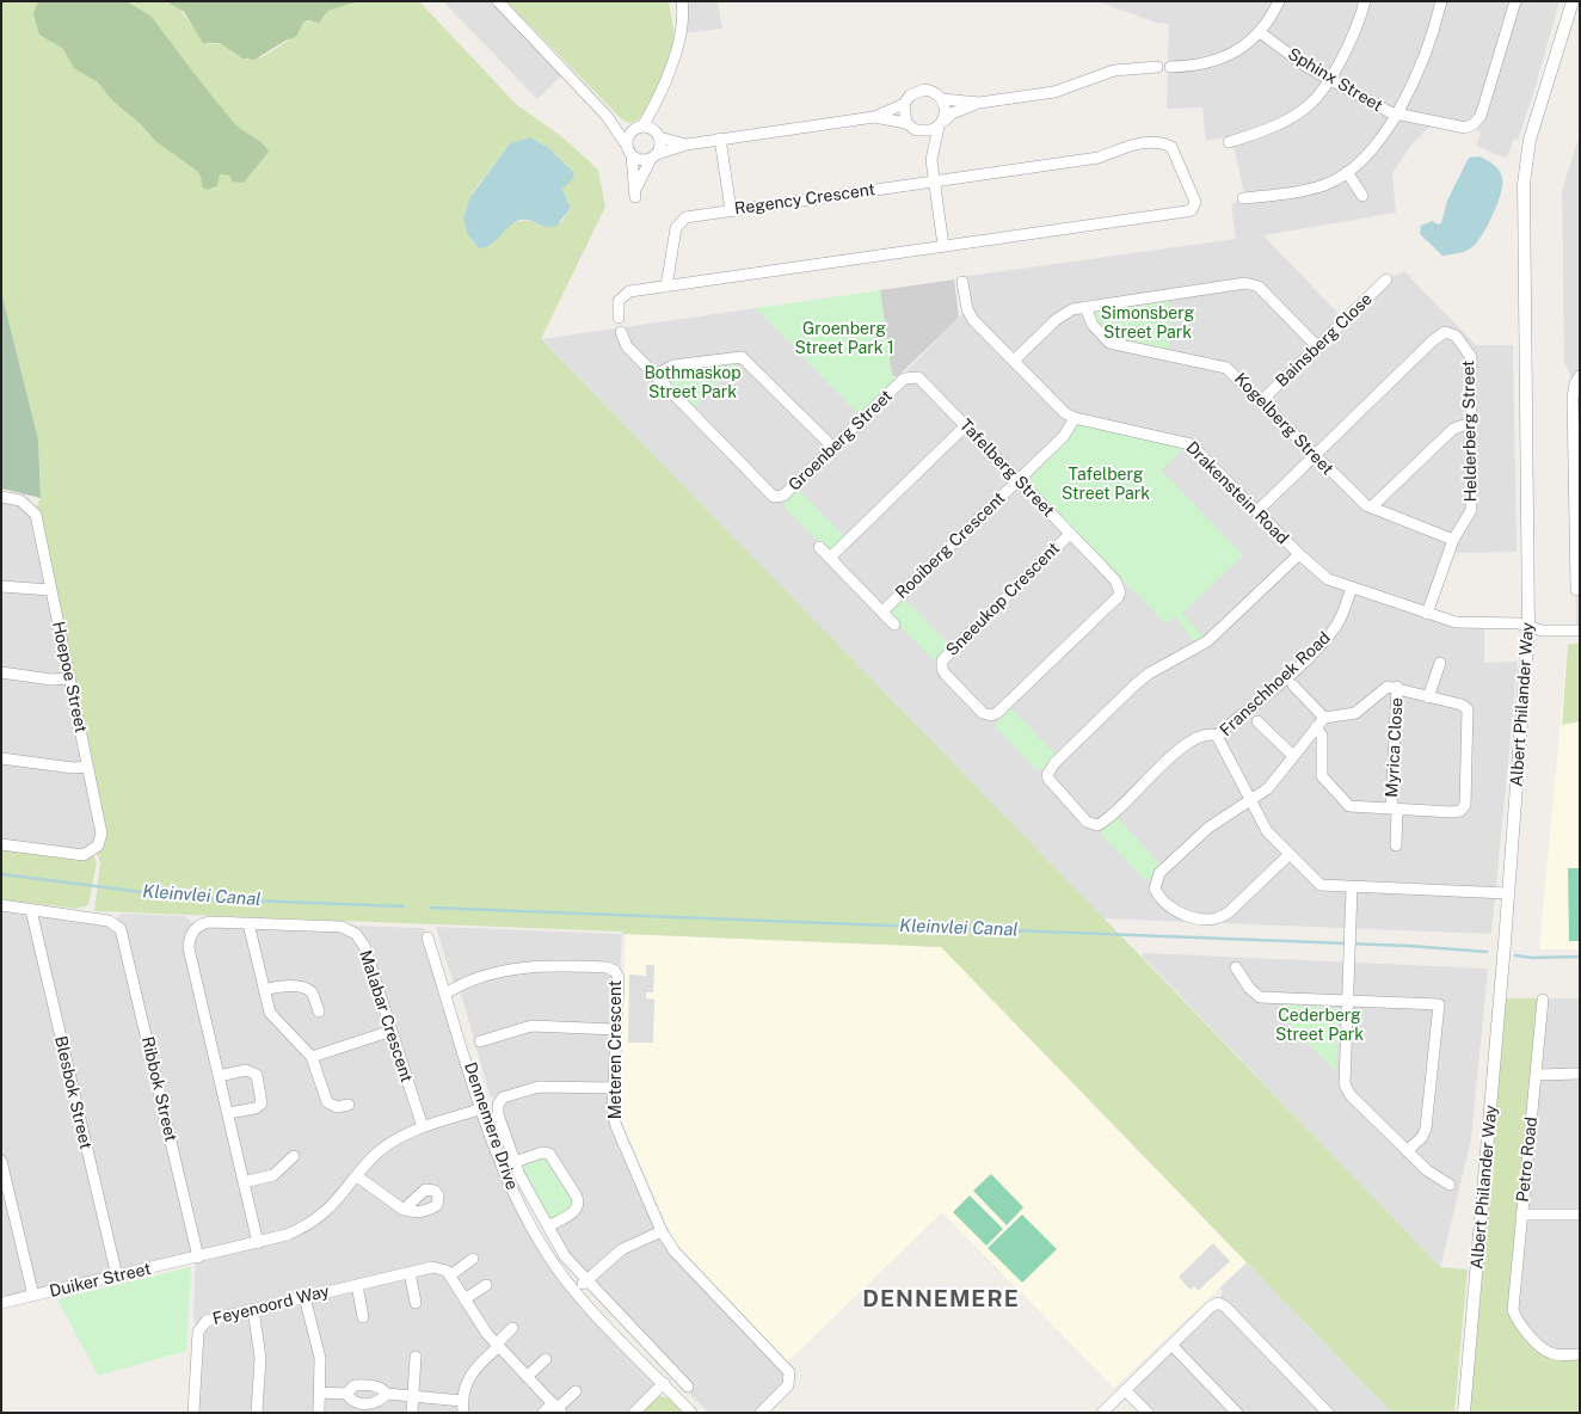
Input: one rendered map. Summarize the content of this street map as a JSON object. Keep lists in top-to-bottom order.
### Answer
{
  "streets": {
    "street": [
      "Sphinx Street",
      "Regency Crescent",
      "Bainsberg Close",
      "Kogelberg Street",
      "Helderberg Street",
      "Groenberg Street",
      "Tafelberg Street",
      "Drakenstein Road",
      "Rooiberg Crescent",
      "Sneeukop Crescent",
      "Hoepoe Street",
      "Franschhoek Road",
      "Albert Philander Way",
      "Myrica Close",
      "Malabar Crescent",
      "Meteren Crescent",
      "Ribbok Street",
      "Blesbok Street",
      "Dennemere Drive",
      "Petro Road",
      "Duiker Street",
      "Feyenoord Way"
    ]
  },
  "crossings": [
    ["Bainsberg Close", "Kogelberg Street"],
    ["Kogelberg Street", "Helderberg Street"],
    ["Helderberg Street", "Drakenstein Road"],
    ["Groenberg Street", "Tafelberg Street"],
    ["Tafelberg Street", "Rooiberg Crescent"],
    ["Tafelberg Street", "Sneeukop Crescent"],
    ["Drakenstein Road", "Rooiberg Crescent"],
    ["Drakenstein Road", "Franschhoek Road"],
    ["Drakenstein Road", "Albert Philander Way"],
    ["Franschhoek Road", "Albert Philander Way"],
    ["Malabar Crescent", "Duiker Street"],
    ["Meteren Crescent", "Dennemere Drive"],
    ["Ribbok Street", "Blesbok Street"],
    ["Ribbok Street", "Duiker Street"],
    ["Blesbok Street", "Duiker Street"],
    ["Dennemere Drive", "Duiker Street"]
  ],
  "districts": ["DENNEMERE"],
  "water": ["Kleinvlei Canal"],
  "parks": [
    "Simonsberg Street Park",
    "Groenberg Street Park 1",
    "Bothmaskop Street Park",
    "Tafelberg Street Park",
    "Cederberg Street Park"
  ]
}
